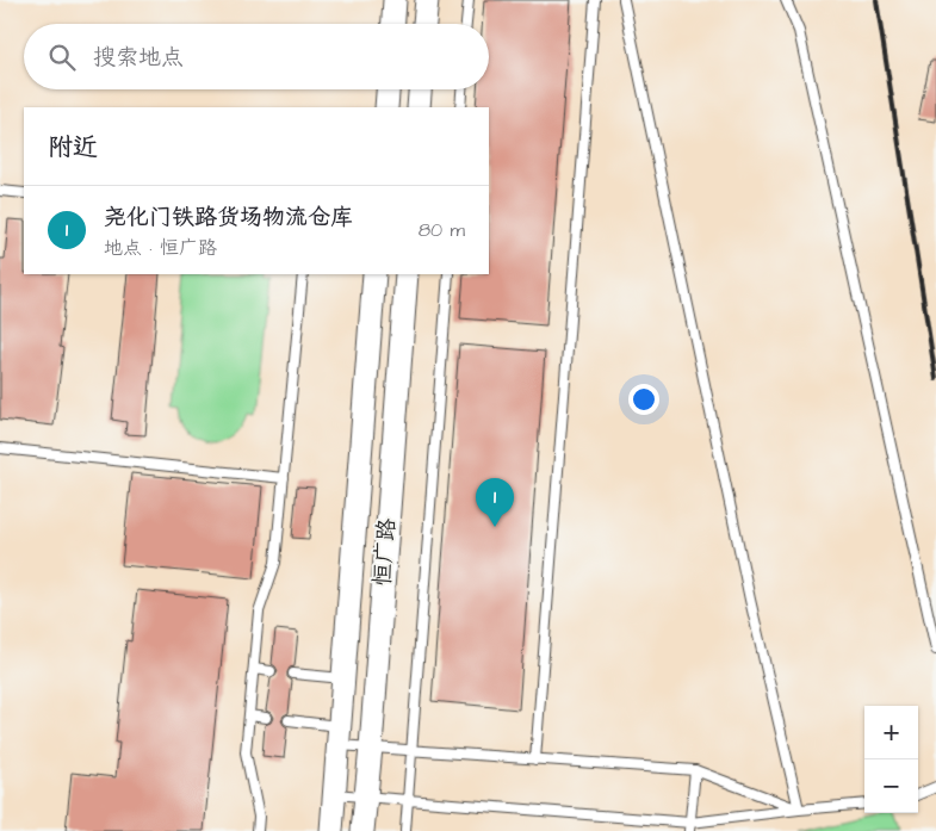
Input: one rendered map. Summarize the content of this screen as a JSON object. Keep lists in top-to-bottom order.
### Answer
{
  "streets": {
    "street": ["恒广路"]
  },
  "page": {
    "search": "搜索地点",
    "heading": "附近",
    "list": [
      {
        "mark": "1",
        "name": "尧化门铁路货场物流仓库",
        "note": "地点 · 恒广路",
        "value": "80 m"
      }
    ],
    "pins": "1",
    "map_buttons": ["+", "−"]
  }
}
